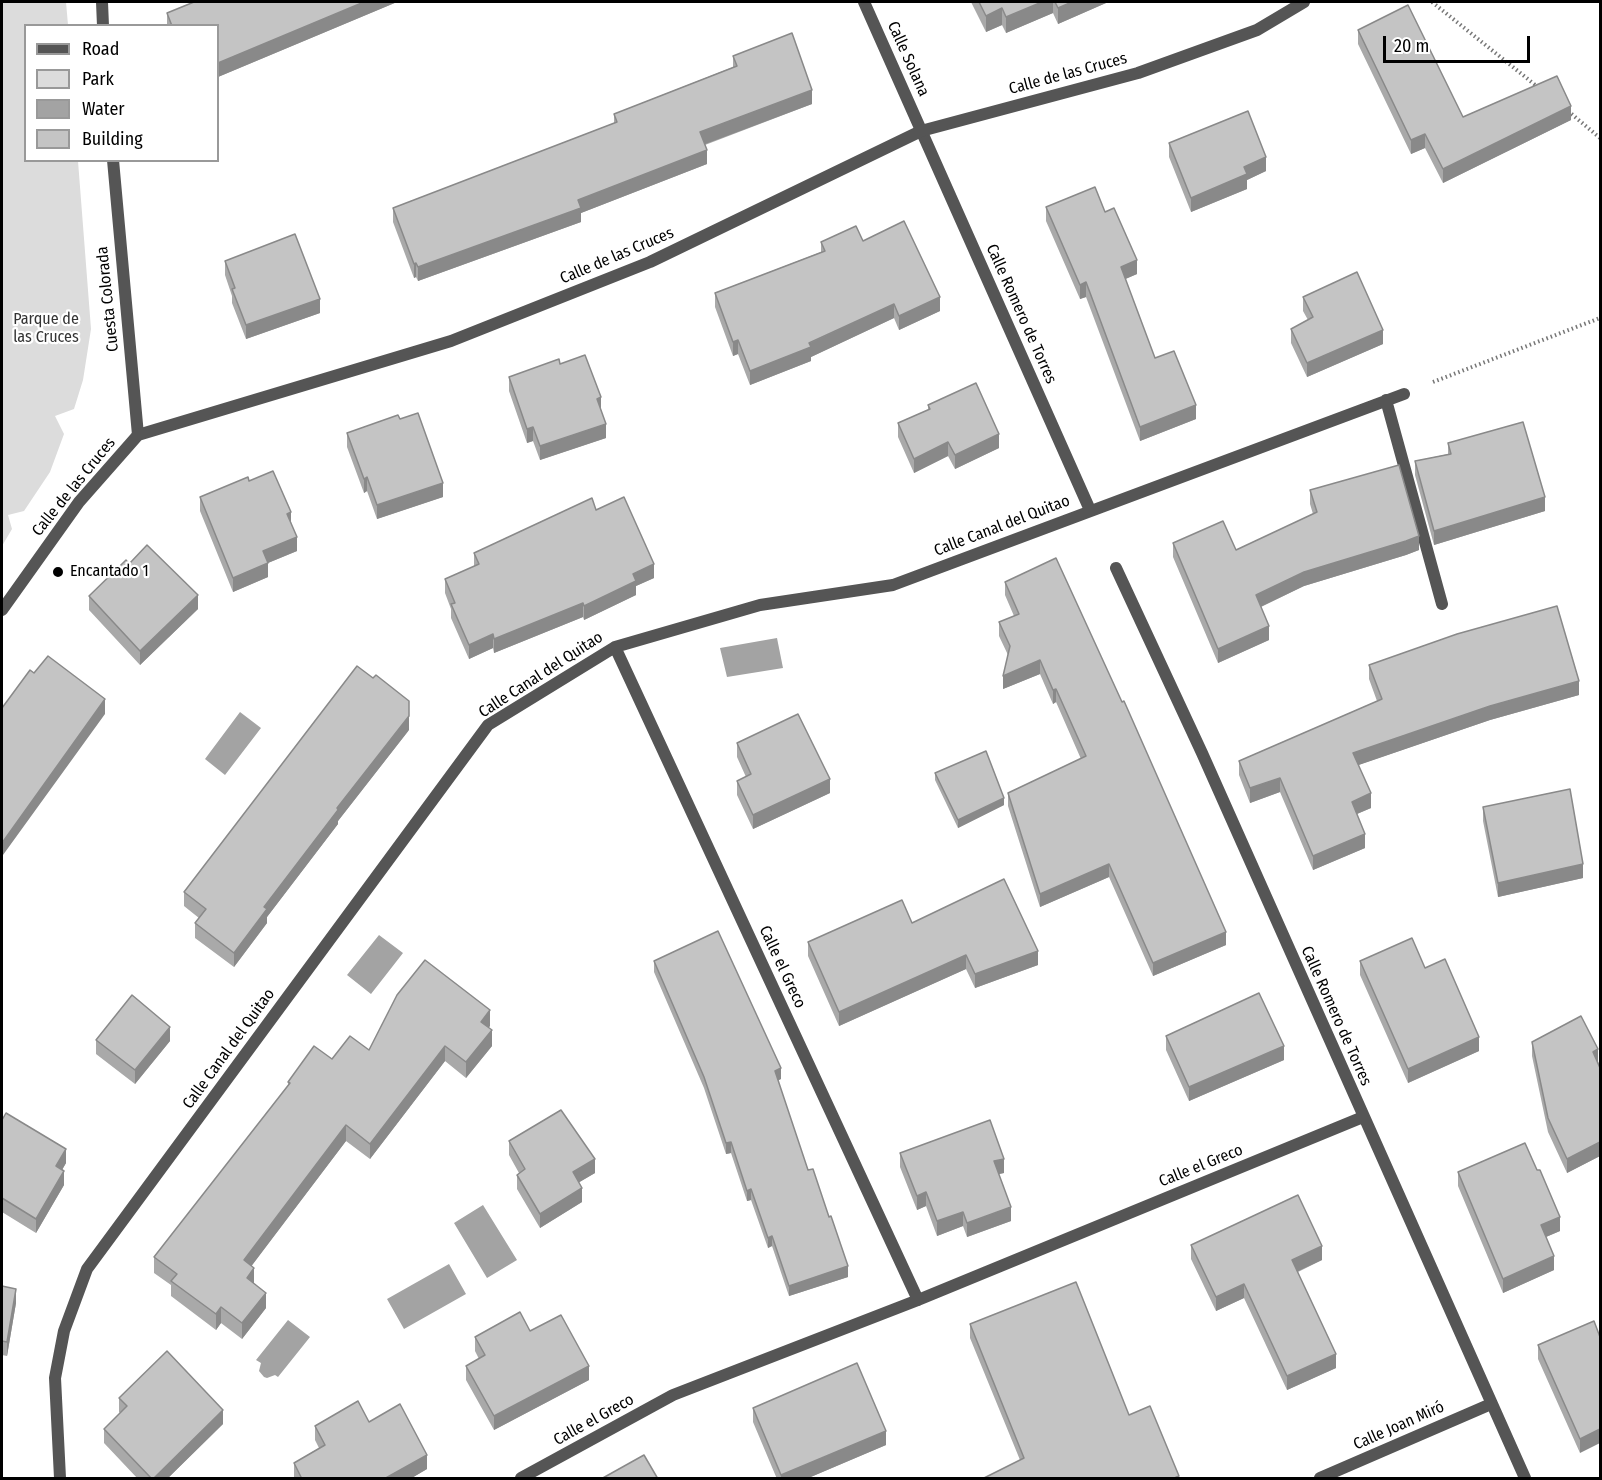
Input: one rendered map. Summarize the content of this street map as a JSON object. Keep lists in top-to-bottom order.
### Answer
{
  "streets": {
    "street": [
      "Calle Solana",
      "Calle de las Cruces",
      "Cuesta Colorada",
      "Calle Romero de Torres",
      "Calle Canal del Quitao",
      "Calle el Greco",
      "Calle Joan Miró"
    ]
  },
  "crossings": [
    ["Calle Solana", "Calle de las Cruces"],
    ["Calle Solana", "Calle Romero de Torres"],
    ["Calle de las Cruces", "Cuesta Colorada"],
    ["Calle de las Cruces", "Calle Romero de Torres"],
    ["Calle Romero de Torres", "Calle Canal del Quitao"],
    ["Calle Romero de Torres", "Calle el Greco"],
    ["Calle Romero de Torres", "Calle Joan Miró"],
    ["Calle Canal del Quitao", "Calle el Greco"]
  ],
  "parks": ["Parque de las Cruces"],
  "places": ["Encantado 1"],
  "legend": [
    "Road",
    "Park",
    "Water",
    "Building"
  ],
  "scale_bar": "20 m"
}
